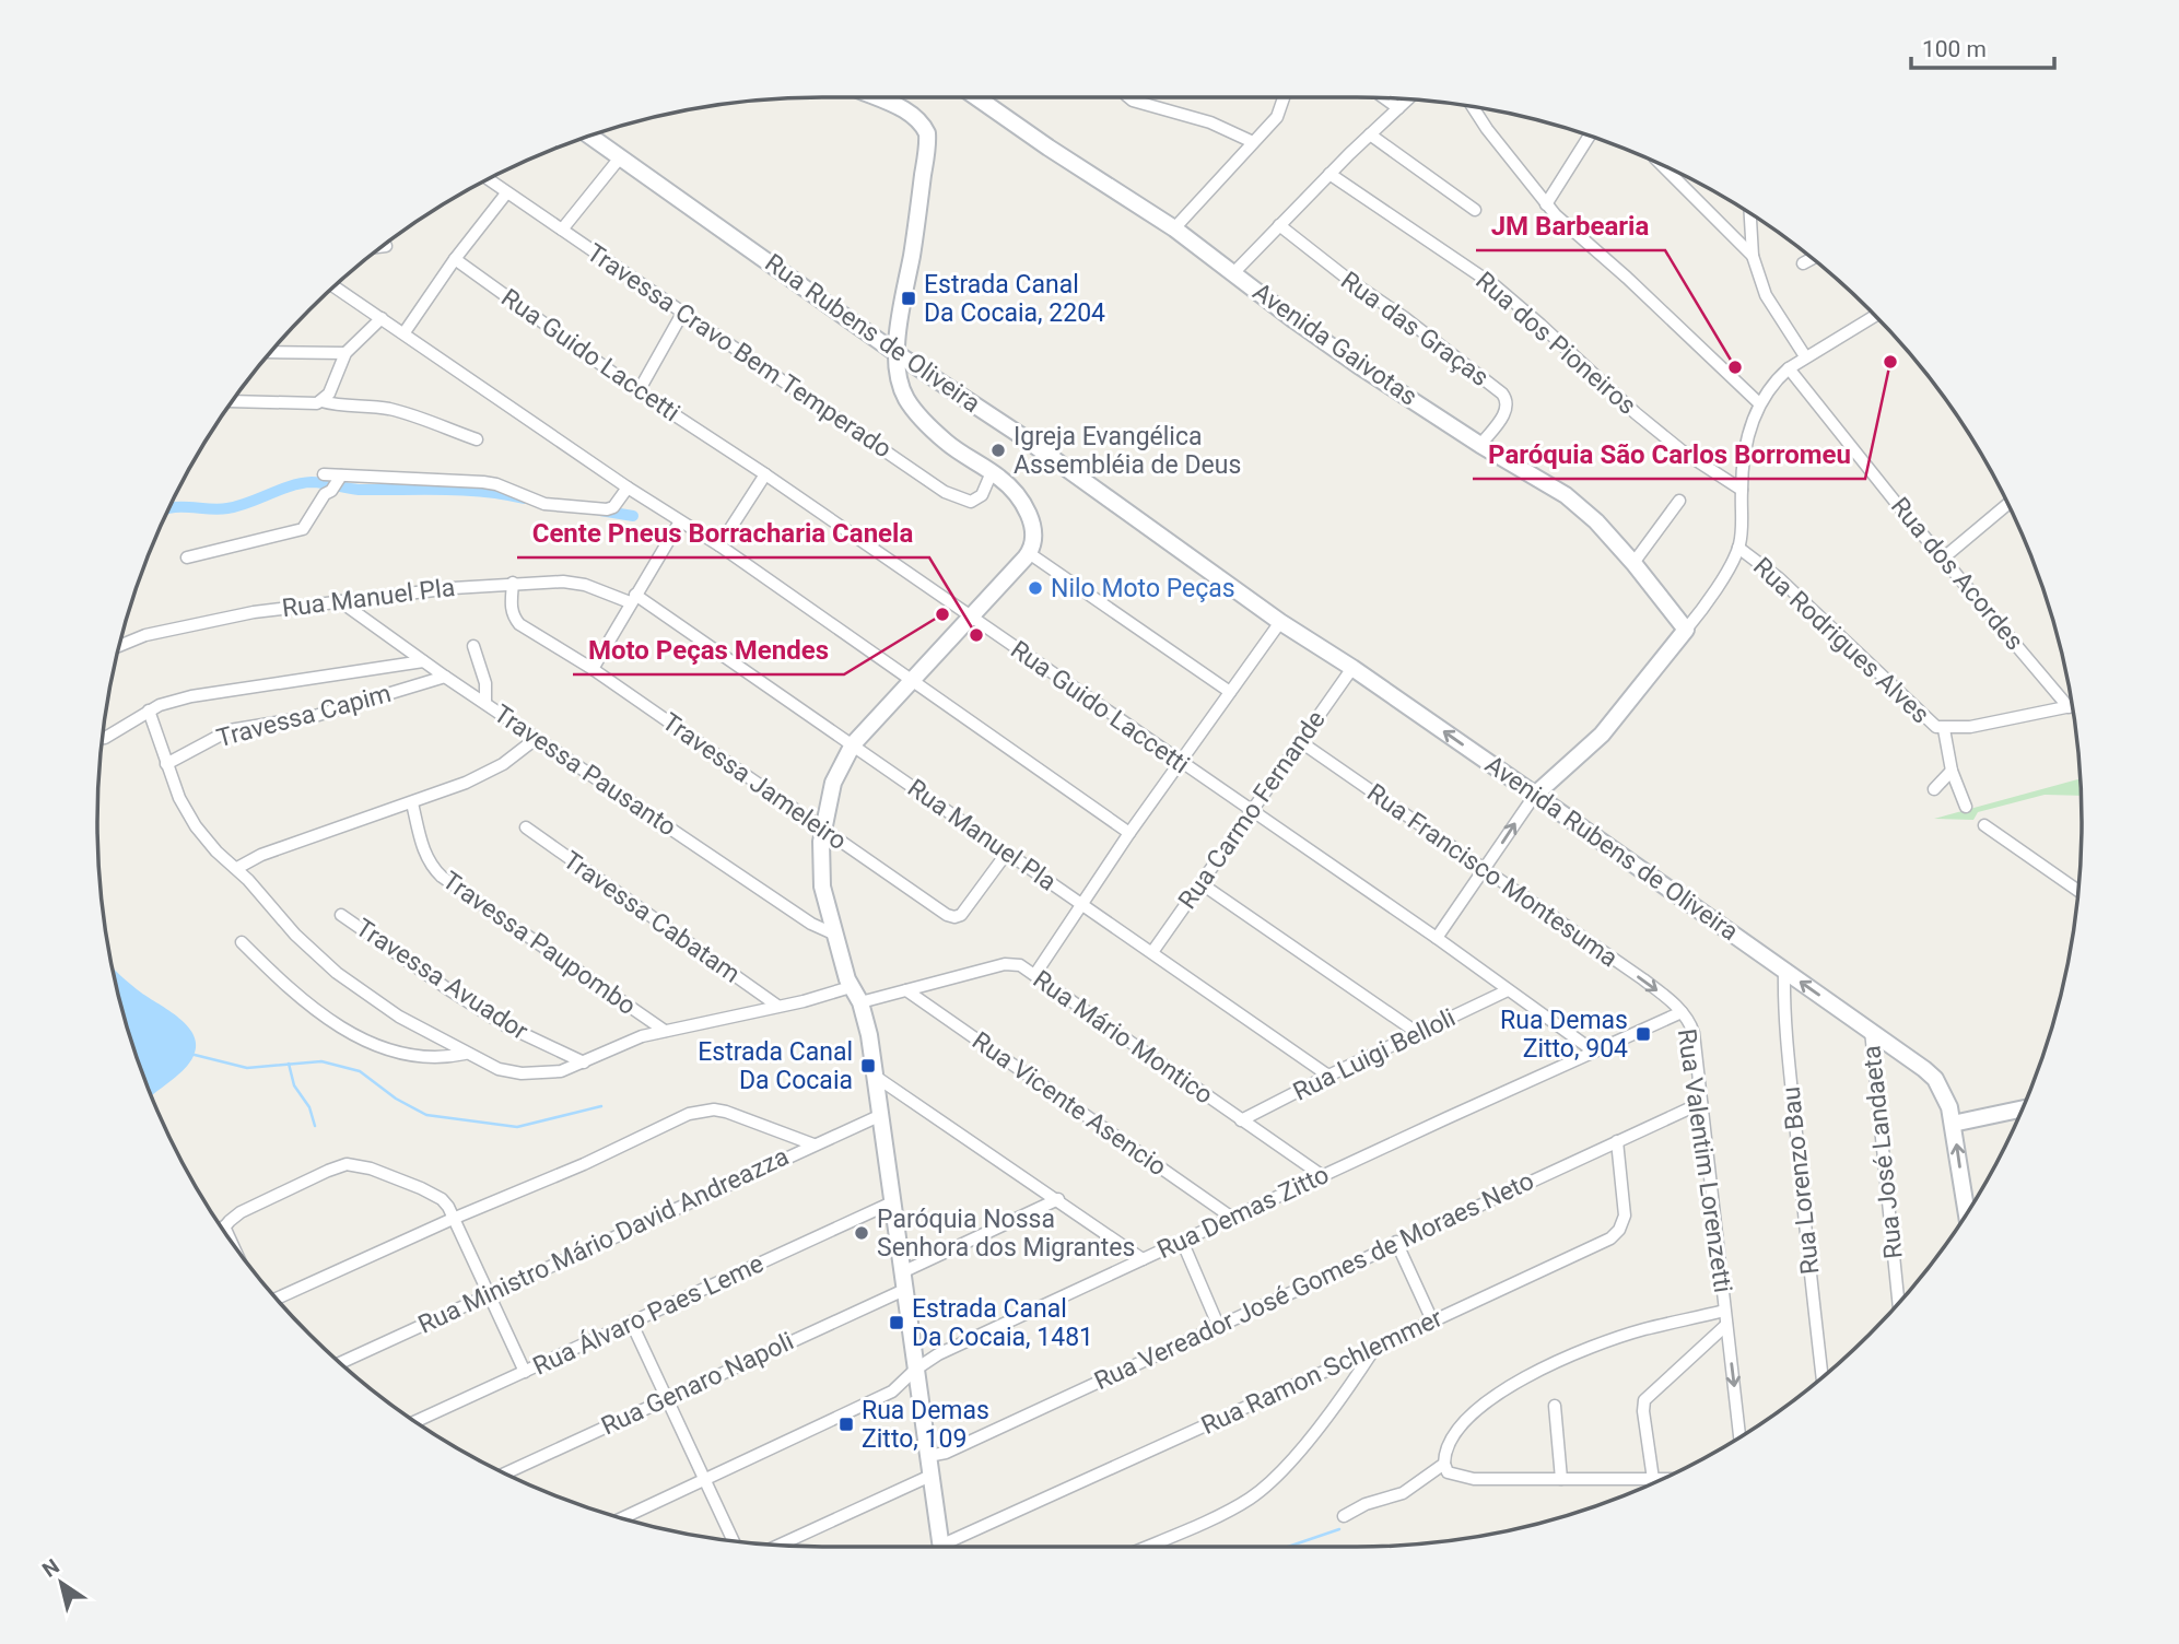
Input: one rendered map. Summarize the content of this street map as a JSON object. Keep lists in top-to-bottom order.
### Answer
{
  "streets": {
    "main road": ["Rua Rubens de Oliveira", "Avenida Gaivotas", "Avenida Rubens de Oliveira"],
    "street": [
      "Rua das Graças",
      "Rua dos Pioneiros",
      "Travessa Cravo Bem Temperado",
      "Rua Guido Laccetti",
      "Rua dos Acordes",
      "Rua Manuel Pla",
      "Rua Rodrigues Alves",
      "Travessa Capim",
      "Travessa Pausanto",
      "Travessa Jameleiro",
      "Rua Carmo Fernande",
      "Rua Francisco Montesuma",
      "Travessa Cabatam",
      "Travessa Paupombo",
      "Travessa Avuador",
      "Rua Mário Montico",
      "Rua Luigi Belloli",
      "Rua Vicente Asencio",
      "Rua José Landaeta",
      "Rua Valentim Lorenzetti",
      "Rua Lorenzo Bau",
      "Rua Demas Zitto",
      "Rua Ministro Mário David Andreazza",
      "Rua Vereador José Gomes de Moraes Neto",
      "Rua Álvaro Paes Leme",
      "Rua Ramon Schlemmer",
      "Rua Genaro Napoli"
    ]
  },
  "crossings": [
    ["Rua das Graças", "Avenida Gaivotas"],
    ["Rua Rubens de Oliveira", "Rua Carmo Fernande"],
    ["Rua Rubens de Oliveira", "Avenida Rubens de Oliveira"],
    ["Rua Guido Laccetti", "Rua Carmo Fernande"],
    ["Rua Guido Laccetti", "Rua Luigi Belloli"],
    ["Rua Guido Laccetti", "Rua Demas Zitto"],
    ["Rua dos Acordes", "Rua Rodrigues Alves"],
    ["Rua Manuel Pla", "Travessa Pausanto"],
    ["Rua Manuel Pla", "Travessa Jameleiro"],
    ["Rua Manuel Pla", "Rua Carmo Fernande"],
    ["Rua Manuel Pla", "Rua Luigi Belloli"],
    ["Travessa Capim", "Travessa Pausanto"],
    ["Rua Carmo Fernande", "Avenida Rubens de Oliveira"],
    ["Rua Carmo Fernande", "Rua Francisco Montesuma"],
    ["Avenida Rubens de Oliveira", "Rua José Landaeta"],
    ["Avenida Rubens de Oliveira", "Rua Lorenzo Bau"],
    ["Rua Francisco Montesuma", "Rua Valentim Lorenzetti"],
    ["Rua Francisco Montesuma", "Rua Demas Zitto"],
    ["Rua Mário Montico", "Rua Luigi Belloli"],
    ["Rua Mário Montico", "Rua Vicente Asencio"],
    ["Rua Mário Montico", "Rua Demas Zitto"],
    ["Rua Vicente Asencio", "Rua Demas Zitto"],
    ["Rua Valentim Lorenzetti", "Rua Demas Zitto"],
    ["Rua Valentim Lorenzetti", "Rua Vereador José Gomes de Moraes Neto"],
    ["Rua Vereador José Gomes de Moraes Neto", "Rua Ramon Schlemmer"]
  ],
  "one_way": ["Avenida Rubens de Oliveira", "Rua Francisco Montesuma"],
  "places": {
    "transit": [
      "Estrada Canal Da Cocaia, 2204",
      "Rua Demas Zitto, 904",
      "Estrada Canal Da Cocaia",
      "Estrada Canal Da Cocaia, 1481",
      "Rua Demas Zitto, 109"
    ],
    "other": [
      "Paróquia São Carlos Borromeu",
      "JM Barbearia",
      "Igreja Evangélica Assembléia de Deus",
      "Nilo Moto Peças",
      "Moto Peças Mendes",
      "Cente Pneus Borracharia Canela",
      "Paróquia Nossa Senhora dos Migrantes"
    ]
  },
  "scale_bar": "100 m",
  "north": "top left"
}
